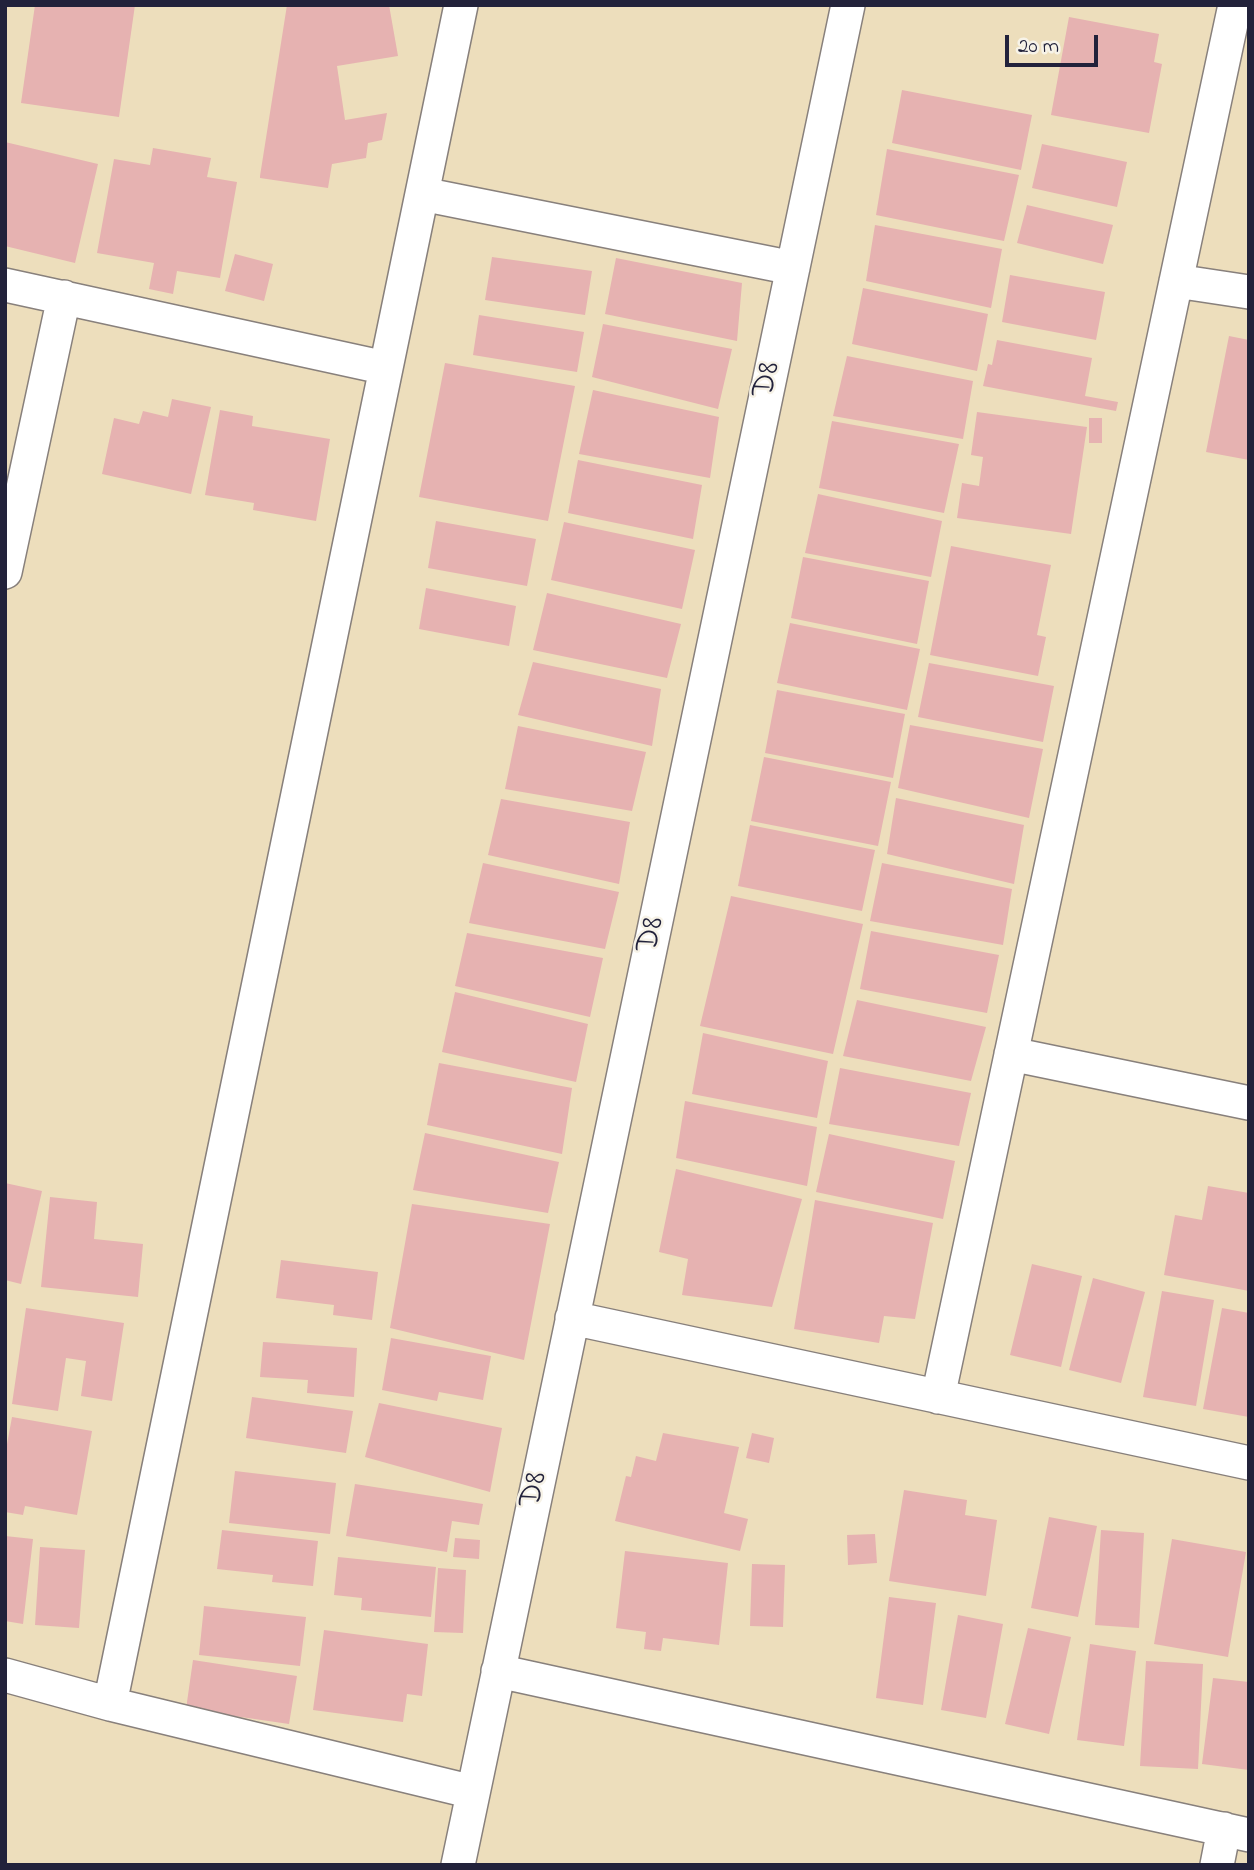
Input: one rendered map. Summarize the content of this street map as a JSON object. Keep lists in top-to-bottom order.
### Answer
{
  "streets": {
    "street": ["D8"]
  },
  "scale_bar": "20 m"
}
